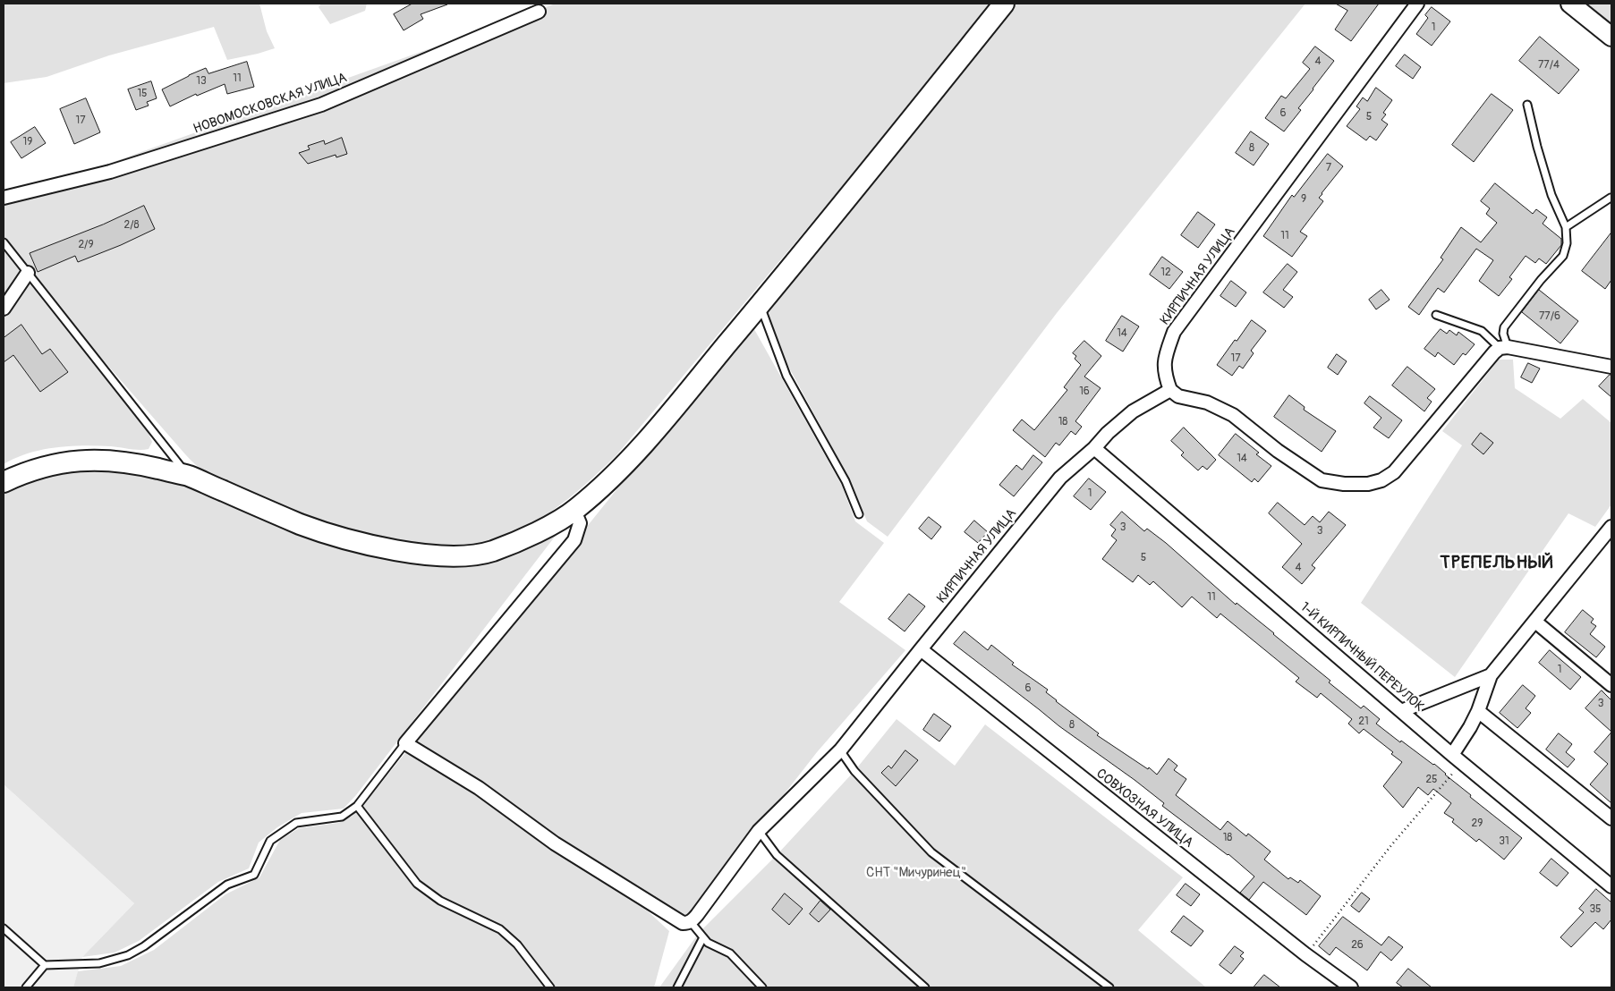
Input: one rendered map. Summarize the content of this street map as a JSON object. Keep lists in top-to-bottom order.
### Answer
{
  "streets": {
    "street": [
      "НОВОМОСКОВСКАЯ УЛИЦА",
      "КИРПИЧНАЯ УЛИЦА",
      "1-Й КИРПИЧНЫЙ ПЕРЕУЛОК",
      "СОВХОЗНАЯ УЛИЦА"
    ]
  },
  "crossings": [
    ["КИРПИЧНАЯ УЛИЦА", "1-Й КИРПИЧНЫЙ ПЕРЕУЛОК"],
    ["КИРПИЧНАЯ УЛИЦА", "СОВХОЗНАЯ УЛИЦА"]
  ],
  "districts": ["ТРЕПЕЛЬНЫЙ"],
  "parks": ["СНТ \"Мичуринец\""],
  "house_numbers": [
    "1",
    "4",
    "77/4",
    "11",
    "13",
    "15",
    "6",
    "5",
    "17",
    "19",
    "8",
    "7",
    "9",
    "2/8",
    "11",
    "2/9",
    "12",
    "77/6",
    "14",
    "17",
    "16",
    "18",
    "14",
    "1",
    "3",
    "3",
    "5",
    "4",
    "11",
    "1",
    "6",
    "3",
    "21",
    "8",
    "25",
    "29",
    "18",
    "31",
    "35",
    "26"
  ]
}
